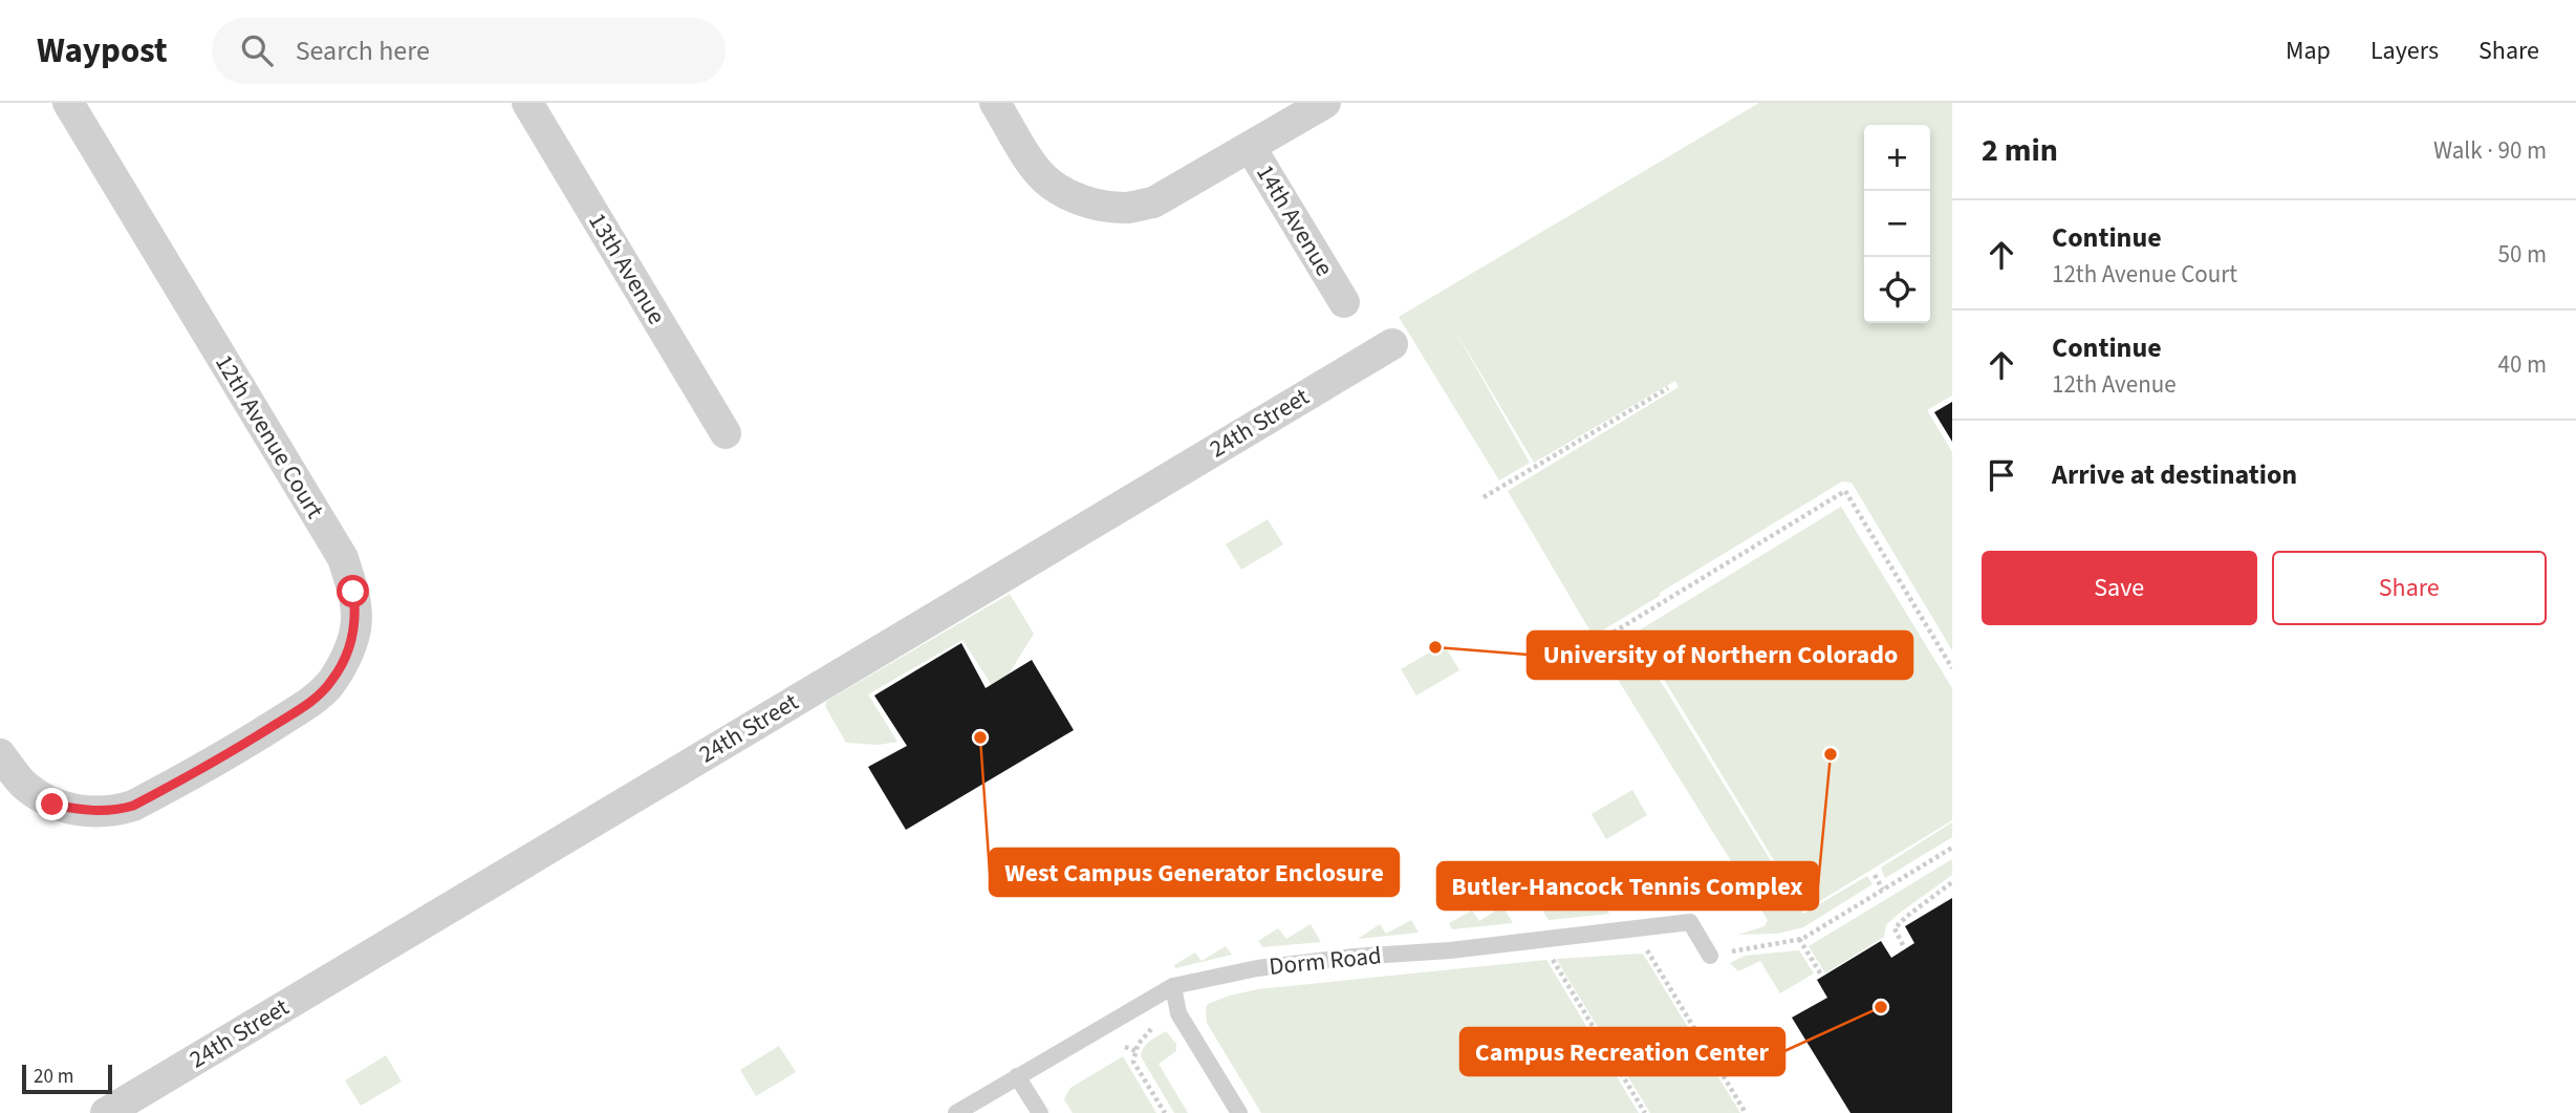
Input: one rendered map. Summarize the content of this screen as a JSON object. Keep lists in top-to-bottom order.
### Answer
{
  "streets": {
    "street": [
      "14th Avenue",
      "13th Avenue",
      "24th Street",
      "12th Avenue Court"
    ],
    "lane": ["Dorm Road"]
  },
  "places": [
    "University of Northern Colorado",
    "West Campus Generator Enclosure",
    "Butler-Hancock Tennis Complex",
    "Campus Recreation Center"
  ],
  "scale_bar": "20 m",
  "page": {
    "header": "Waypost",
    "search": "Search here",
    "nav": ["Map", "Layers", "Share"],
    "heading": ["2 min", "Walk · 90 m"],
    "map_buttons": ["+", "−"],
    "list": [
      ["Continue", "12th Avenue Court", "50 m"],
      ["Continue", "12th Avenue", "40 m"],
      "Arrive at destination"
    ],
    "buttons": ["Save", "Share"],
    "scale": "20 m"
  }
}
